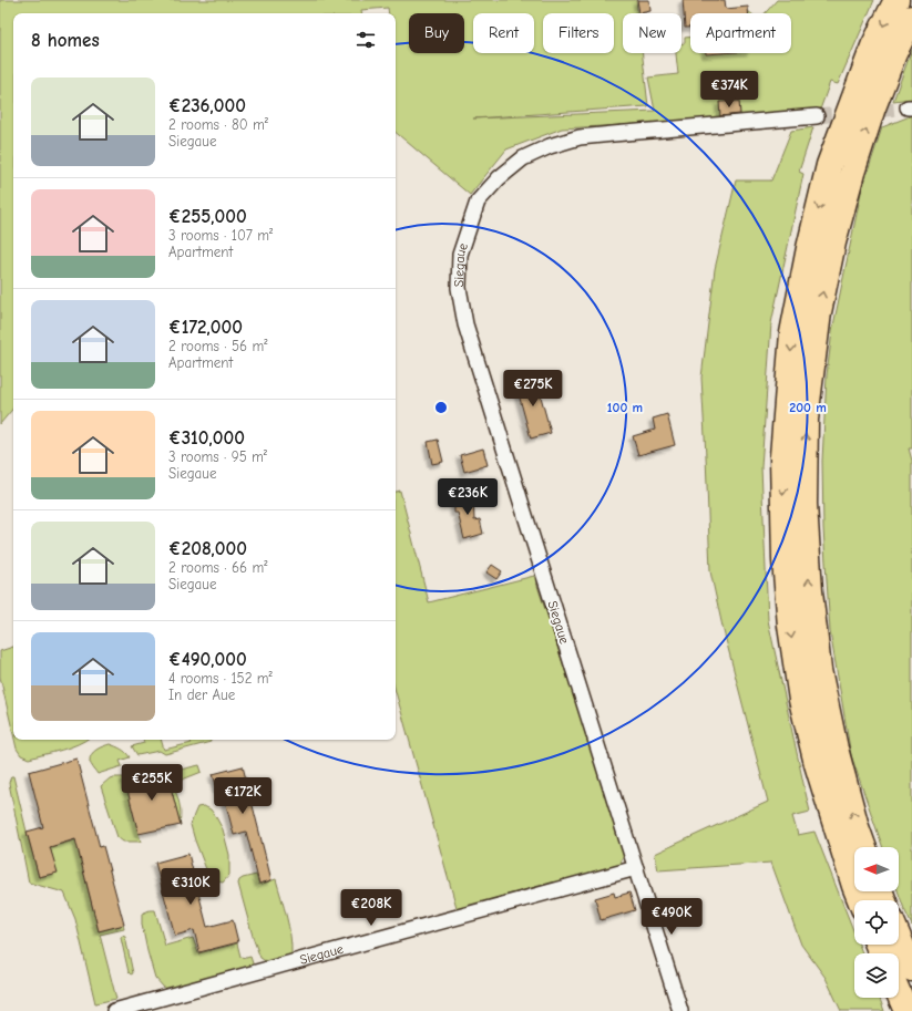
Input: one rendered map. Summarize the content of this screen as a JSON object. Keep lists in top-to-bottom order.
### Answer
{
  "streets": {
    "street": ["Siegaue"]
  },
  "north": "left",
  "page": {
    "chip": [
      "Buy",
      "Rent",
      "Filters",
      "New",
      "Apartment"
    ],
    "heading": "8 homes",
    "list": [
      {
        "name": "€236,000",
        "note": "2 rooms · 80 m² · Siegaue"
      },
      {
        "name": "€255,000",
        "note": "3 rooms · 107 m² · Apartment"
      },
      {
        "name": "€172,000",
        "note": "2 rooms · 56 m² · Apartment"
      },
      {
        "name": "€310,000",
        "note": "3 rooms · 95 m² · Siegaue"
      },
      {
        "name": "€208,000",
        "note": "2 rooms · 66 m² · Siegaue"
      },
      {
        "name": "€490,000",
        "note": "4 rooms · 152 m² · In der Aue"
      }
    ],
    "price": [
      "€374K",
      "€275K",
      "€236K",
      "€255K",
      "€172K",
      "€310K",
      "€208K",
      "€490K"
    ]
  },
  "rings": ["100 m", "200 m"]
}
